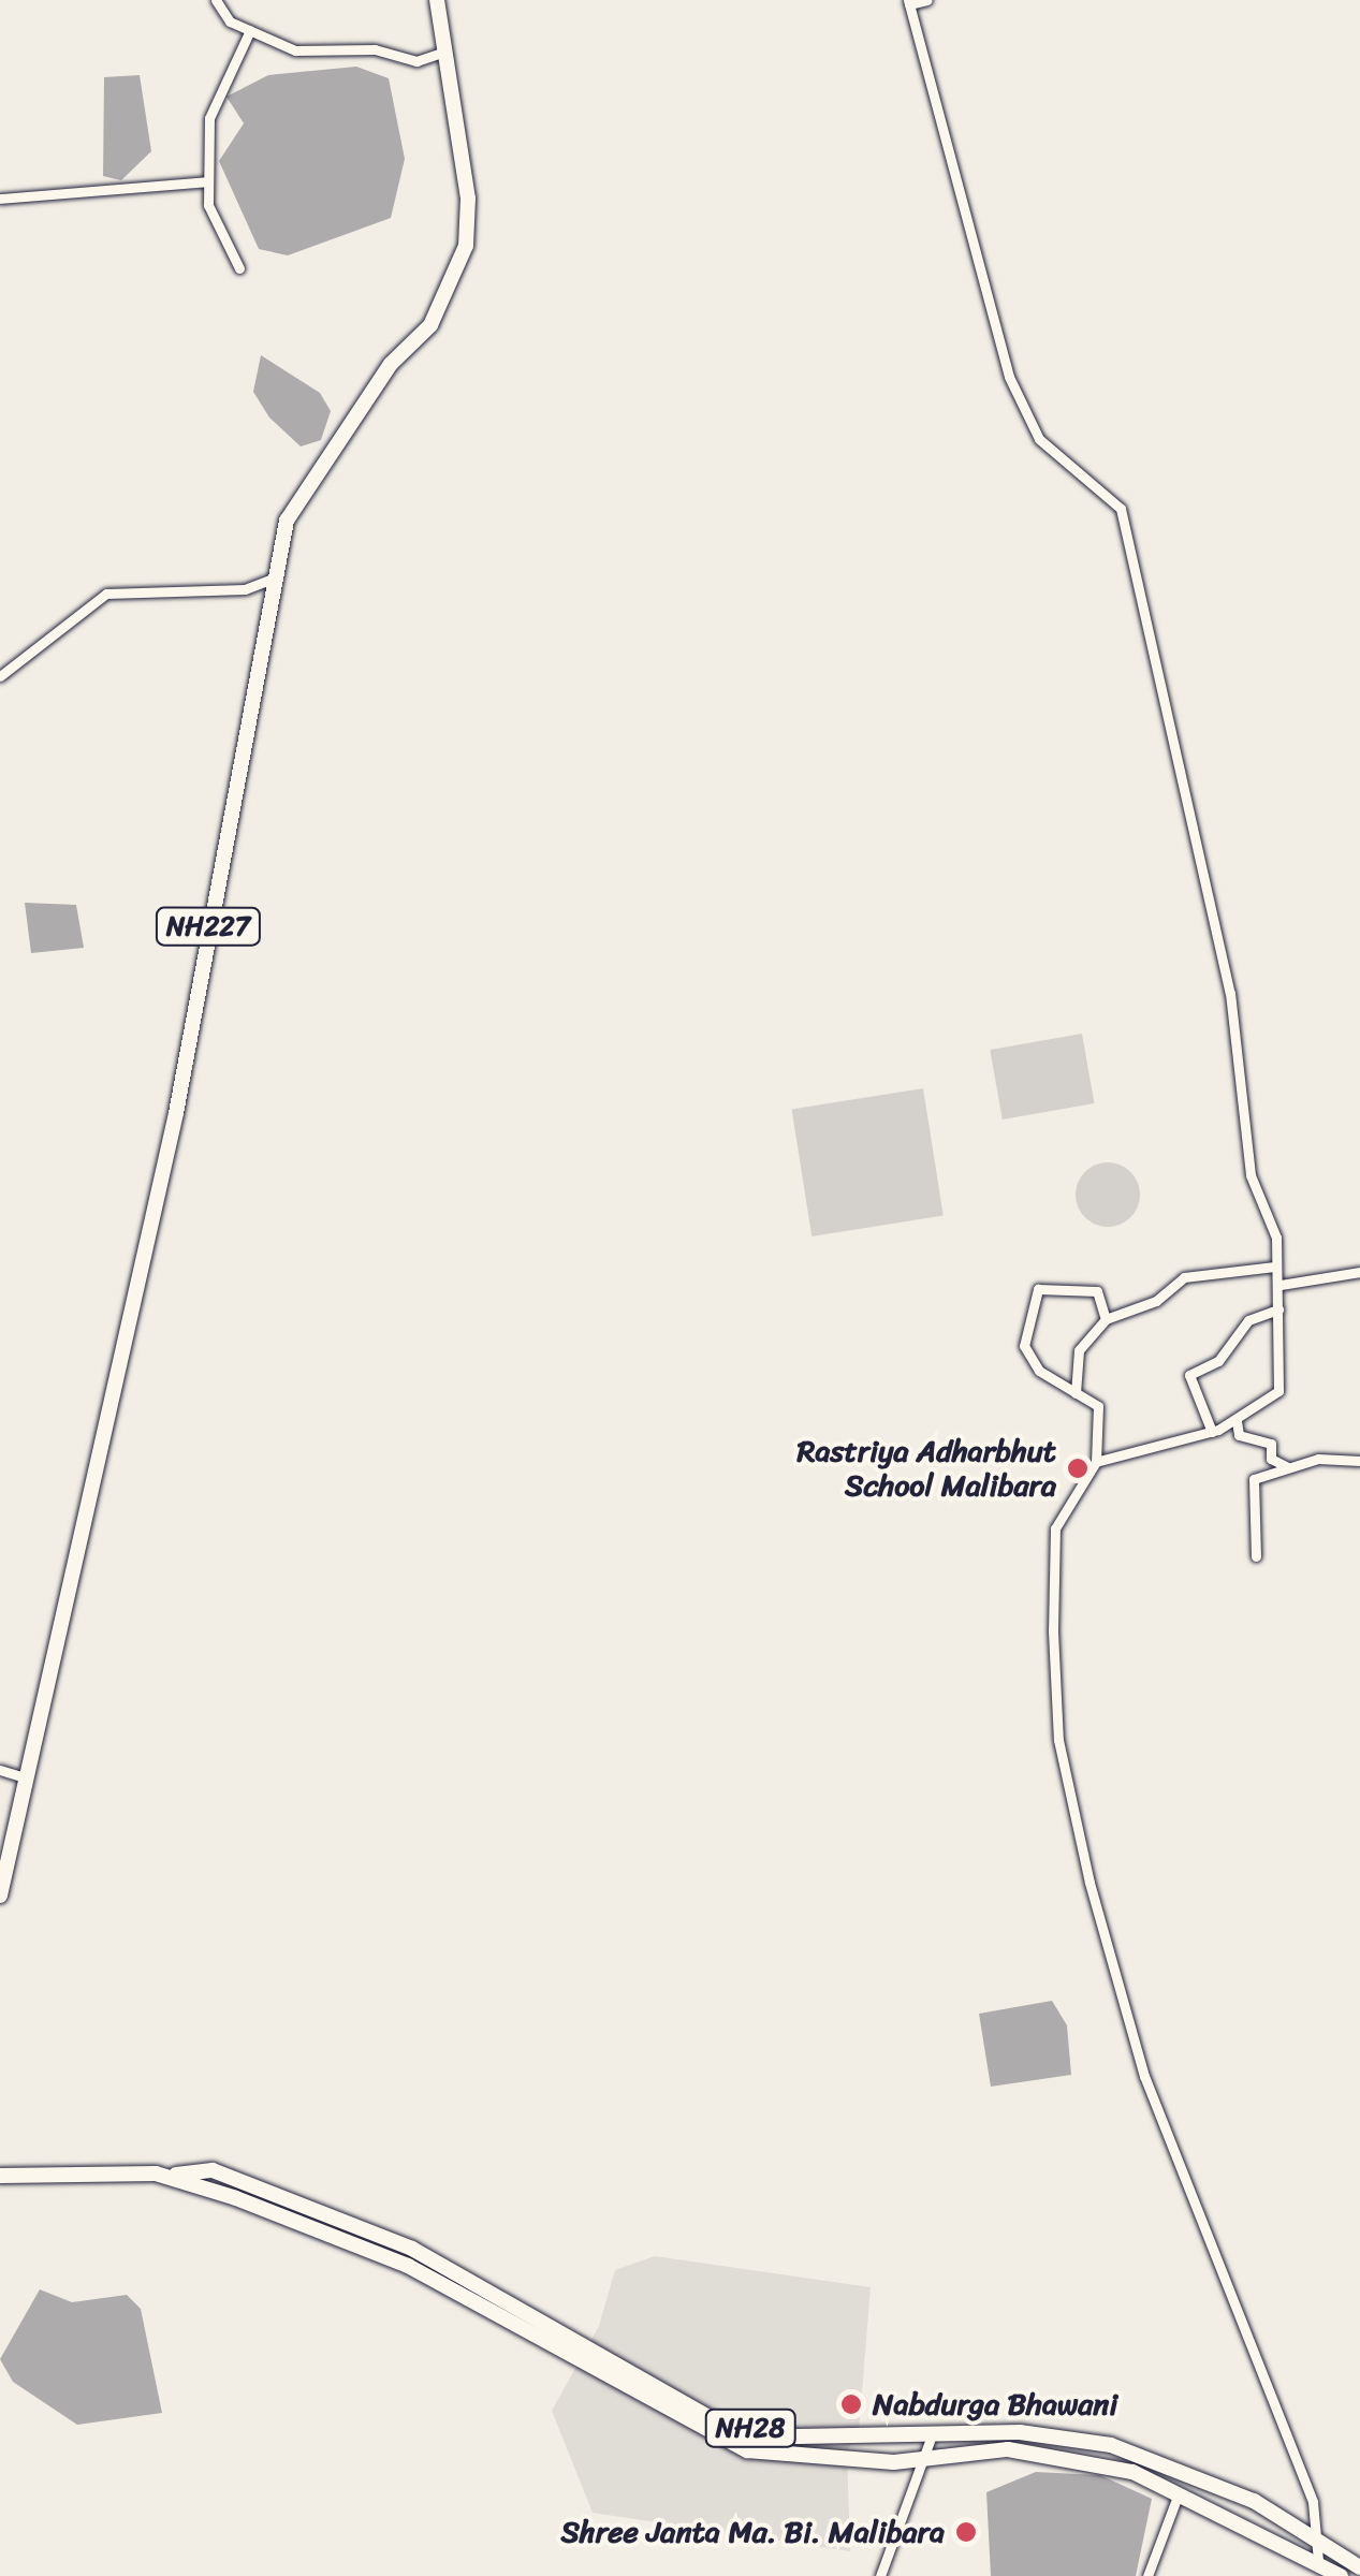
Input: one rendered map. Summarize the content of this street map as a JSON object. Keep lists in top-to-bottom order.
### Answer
{
  "streets": {
    "highway": ["NH227", "NH28"]
  },
  "places": ["Rastriya Adharbhut School Malibara", "Nabdurga Bhawani", "Shree Janta Ma. Bi. Malibara"]
}
